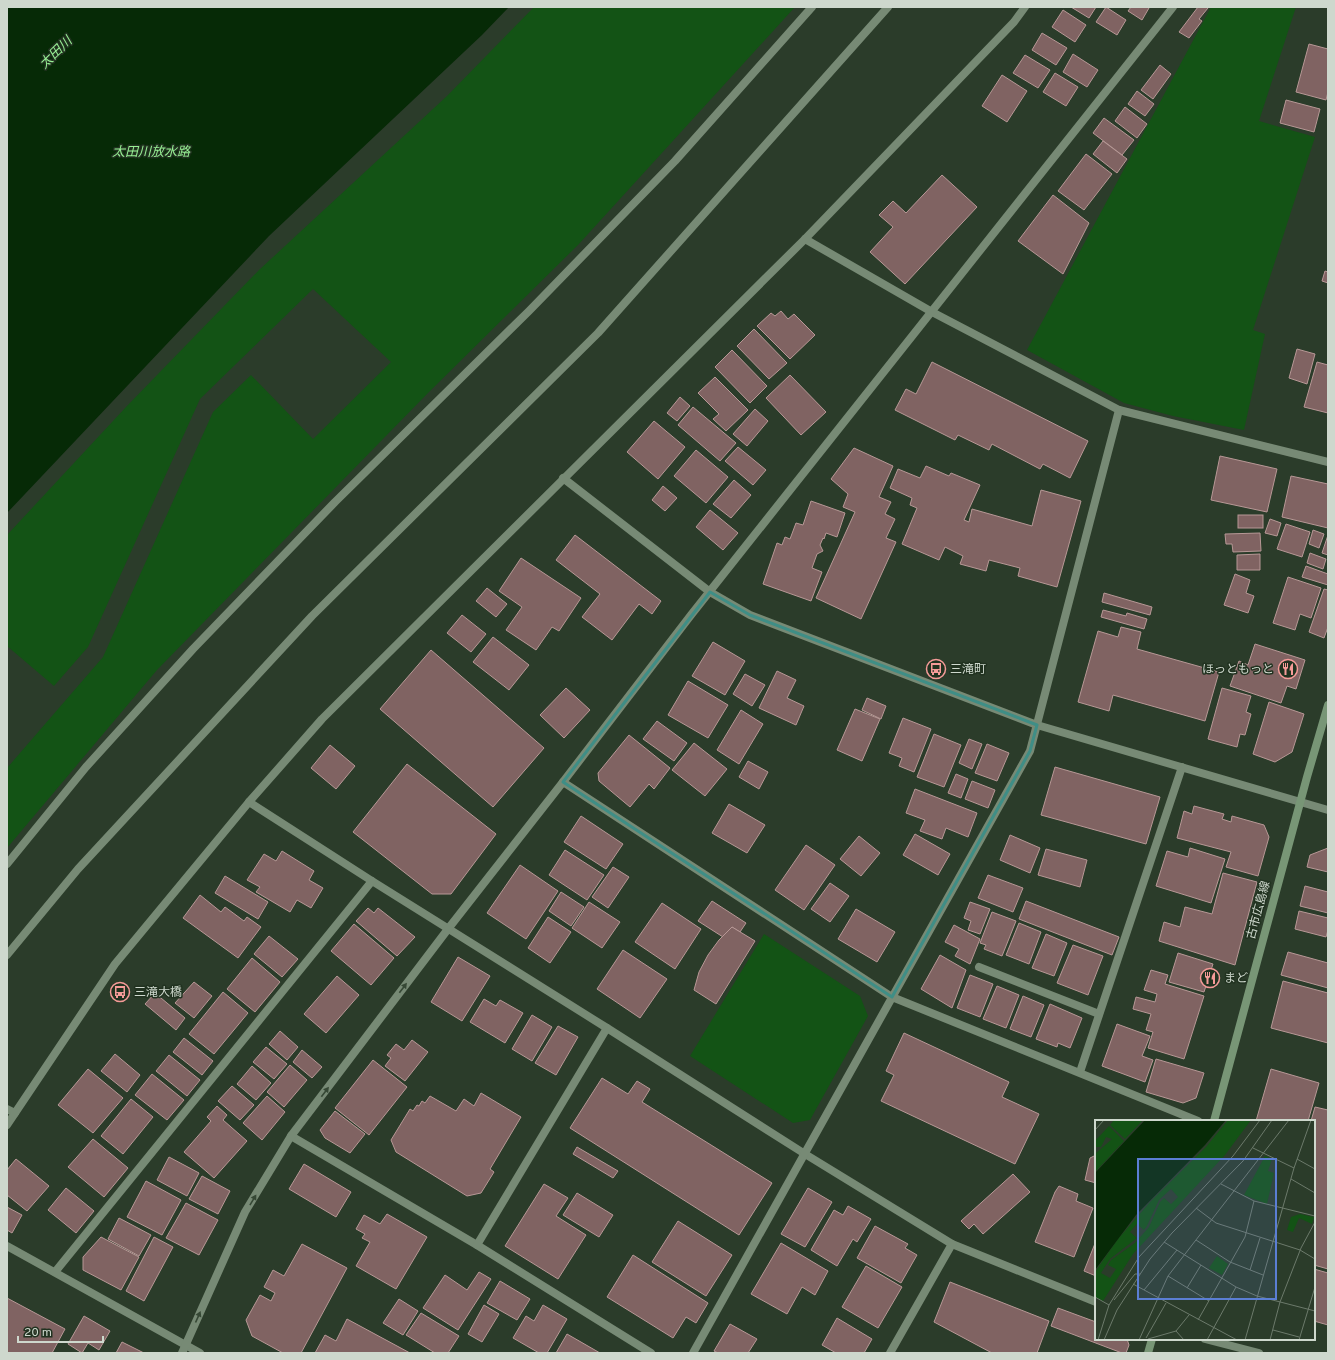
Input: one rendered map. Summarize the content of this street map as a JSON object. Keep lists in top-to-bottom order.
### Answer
{
  "streets": {
    "main road": ["古市広島線"]
  },
  "water": ["太田川", "太田川放水路"],
  "places": {
    "bus stop": ["三滝町", "三滝大橋"],
    "restaurant": ["ほっともっと", "まど"]
  },
  "scale_bar": "20 m"
}
